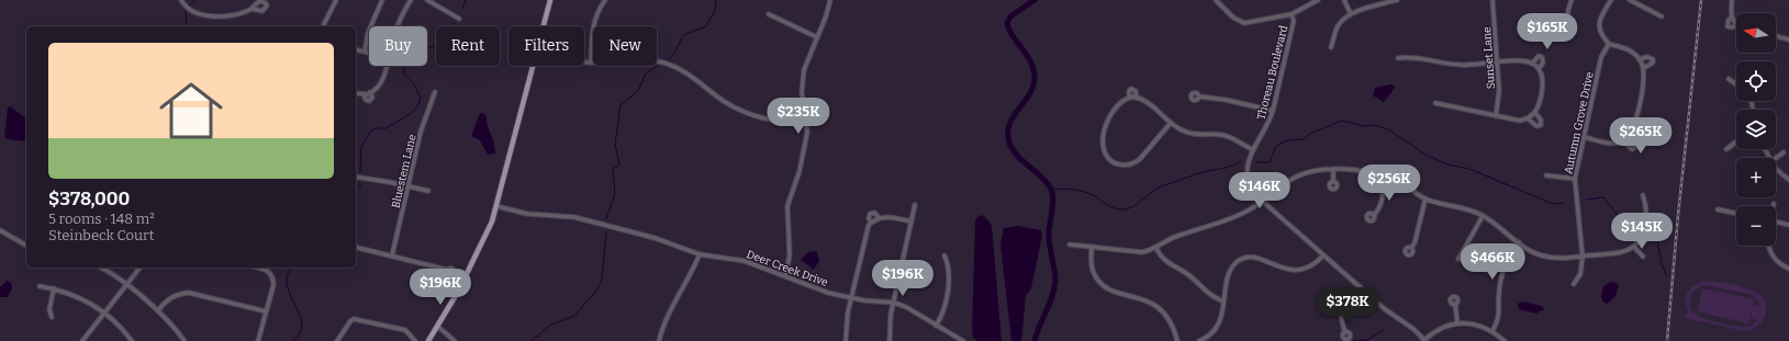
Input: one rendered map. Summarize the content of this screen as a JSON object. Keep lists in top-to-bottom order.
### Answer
{
  "streets": {
    "street": [
      "Sunset Lane",
      "Thoreau Boulevard",
      "Autumn Grove Drive",
      "Bluestem Lane",
      "Deer Creek Drive"
    ]
  },
  "north": "left",
  "page": {
    "map_buttons": ["+", "−"],
    "price": [
      "$165K",
      "$235K",
      "$265K",
      "$256K",
      "$146K",
      "$145K",
      "$466K",
      "$196K",
      "$196K",
      "$378K"
    ],
    "chip": [
      "Buy",
      "Rent",
      "Filters",
      "New"
    ],
    "list": [
      {
        "name": "$378,000",
        "note": "5 rooms · 148 m² · Steinbeck Court"
      }
    ]
  }
}
